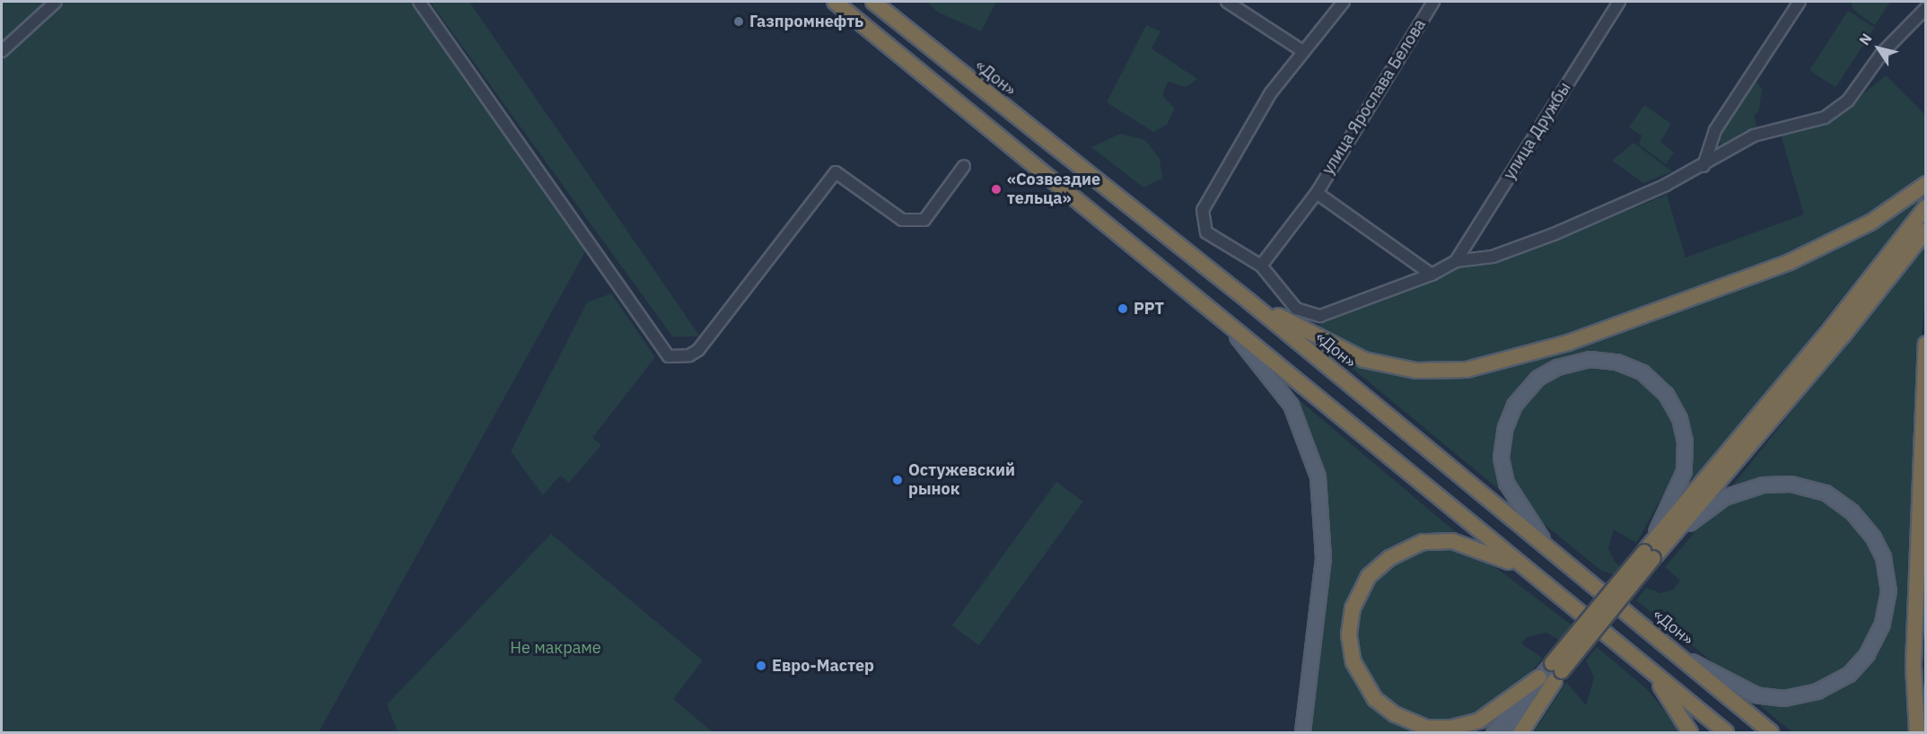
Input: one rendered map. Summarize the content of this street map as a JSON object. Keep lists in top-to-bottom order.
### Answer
{
  "streets": {
    "highway": ["«Дон»"],
    "street": ["улица Ярослава Белова", "улица Дружбы"]
  },
  "parks": ["Не макраме"],
  "places": [
    "Газпромнефть",
    "«Созвездие тельца»",
    "РРТ",
    "Остужевский рынок",
    "Евро-Мастер"
  ],
  "north": "top left"
}
